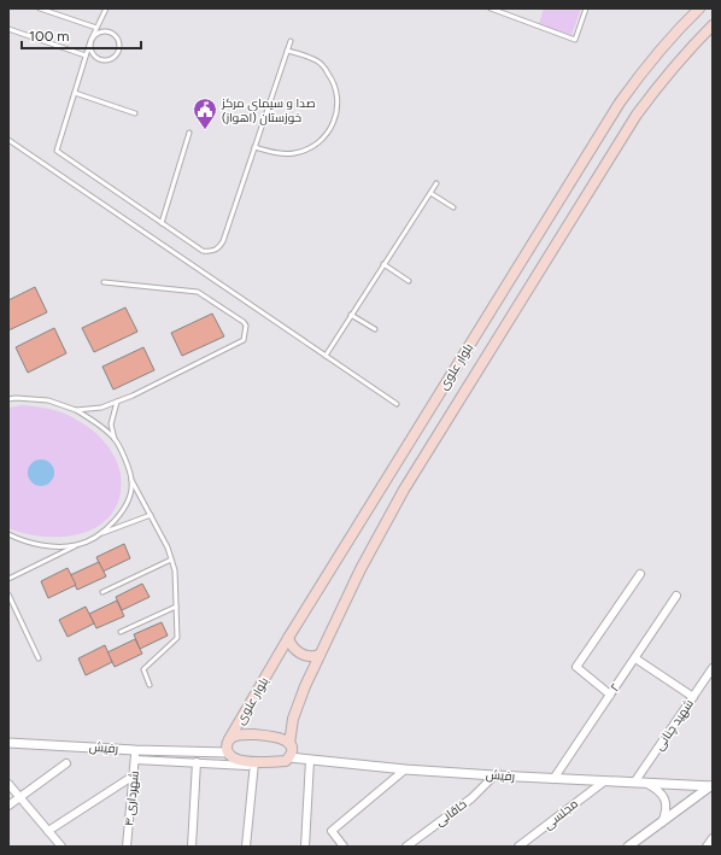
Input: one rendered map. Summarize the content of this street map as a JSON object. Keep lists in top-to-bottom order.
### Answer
{
  "streets": {
    "main road": ["بلوار علوی"],
    "street": [
      "۲",
      "شهید چنانی",
      "رفیش",
      "شهرداری ۴",
      "خاقانی",
      "مجلسی"
    ]
  },
  "crossings": [
    ["بلوار علوی", "رفیش"],
    ["۲", "رفیش"],
    ["شهید چنانی", "رفیش"],
    ["رفیش", "شهرداری ۴"],
    ["رفیش", "خاقانی"],
    ["رفیش", "مجلسی"]
  ],
  "places": {
    "public building": ["صدا و سیمای مرکز خوزستان (اهواز)"]
  },
  "scale_bar": "100 m"
}
